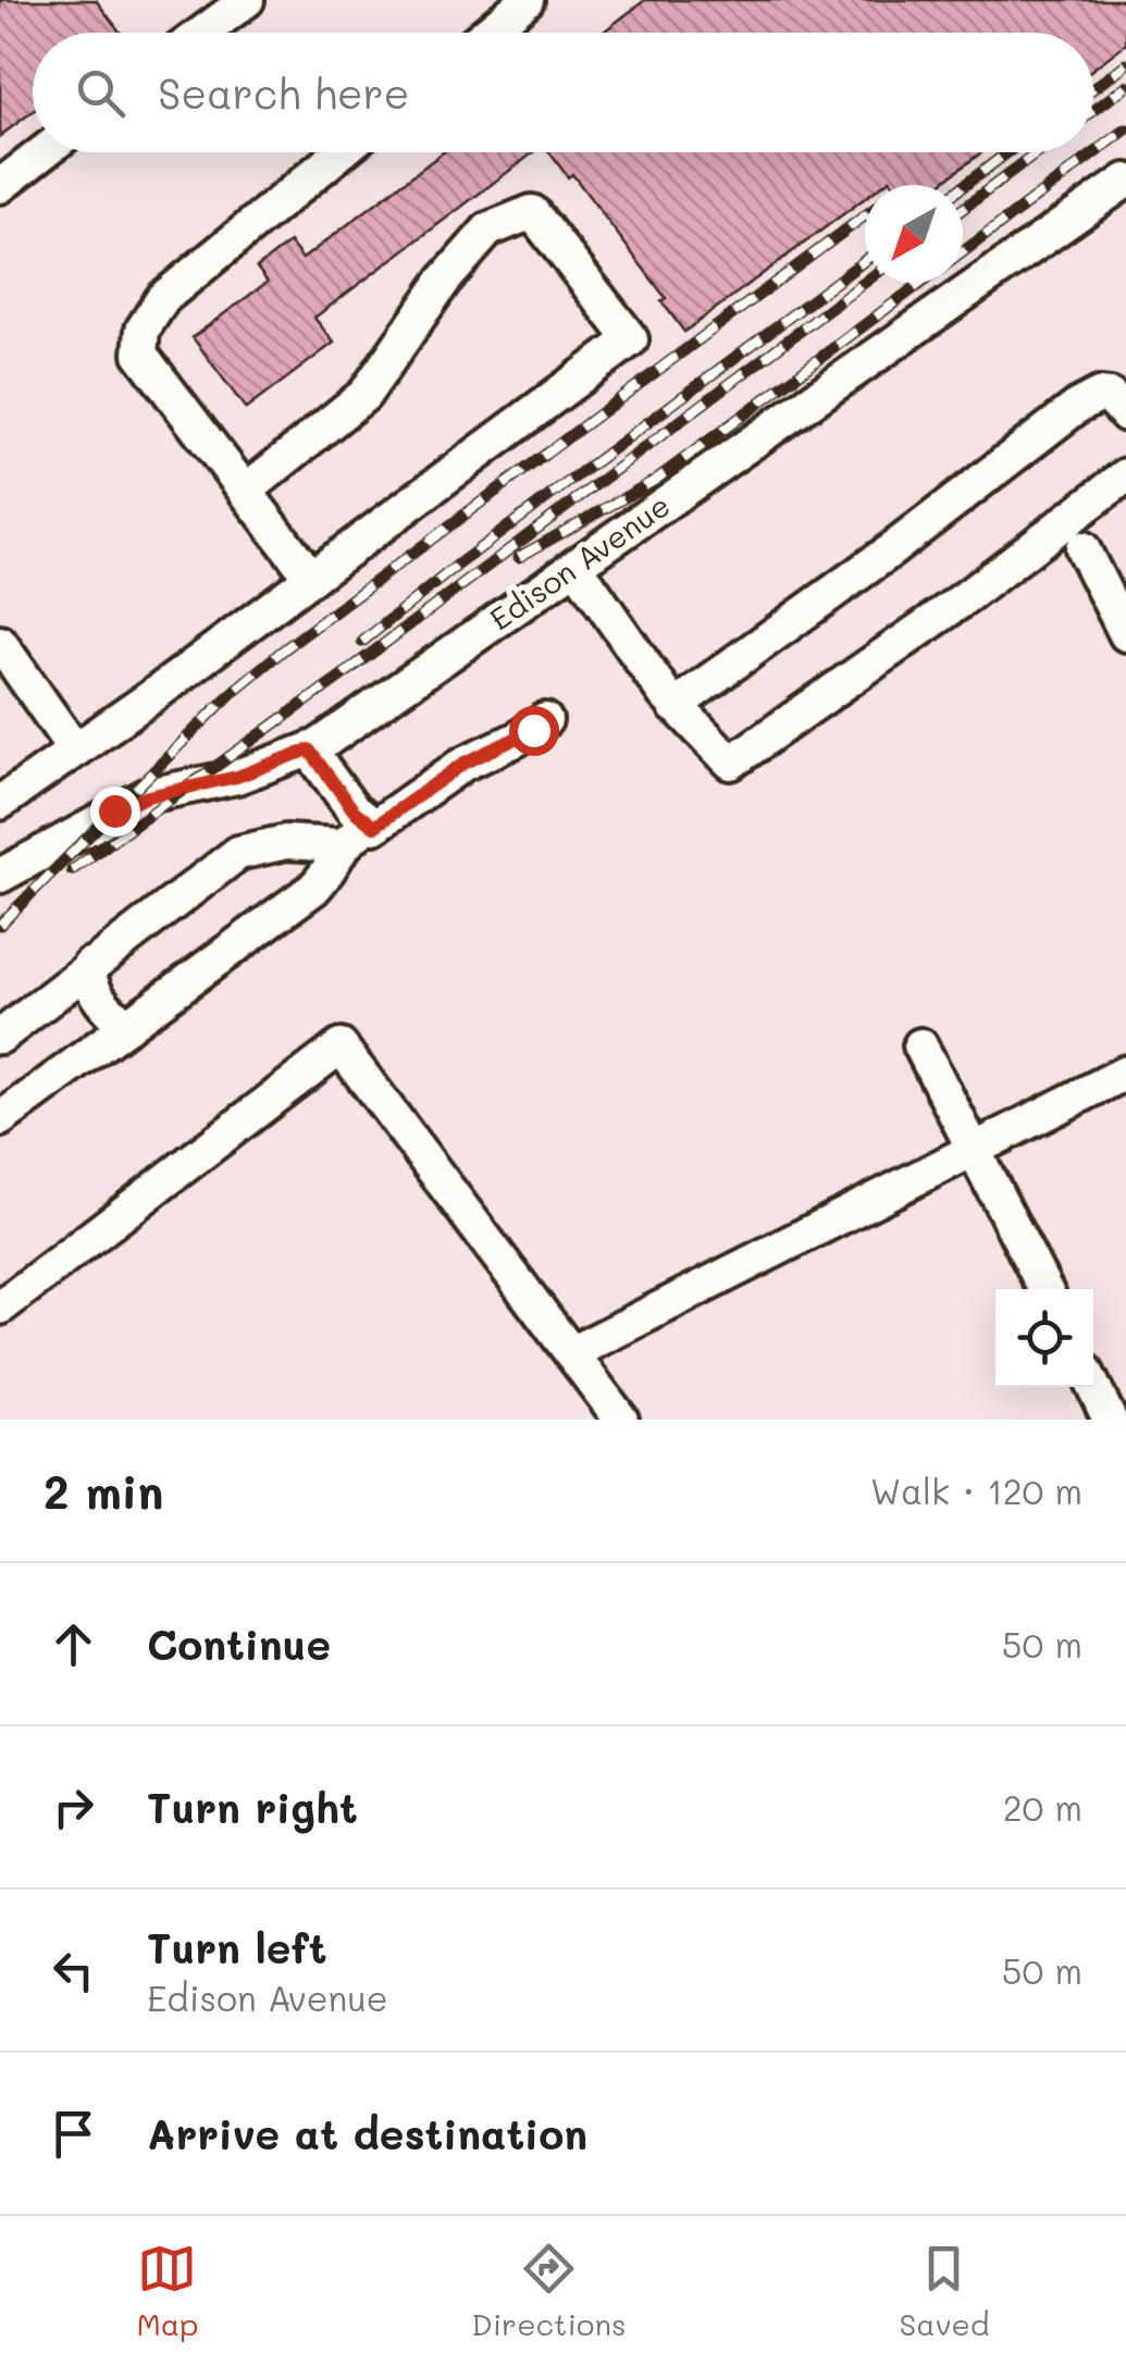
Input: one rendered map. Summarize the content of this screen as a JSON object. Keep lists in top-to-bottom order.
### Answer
{
  "streets": {
    "street": ["Edison Avenue"]
  },
  "north": "bottom left",
  "page": {
    "search": "Search here",
    "heading": ["2 min", "Walk · 120 m"],
    "list": [
      ["Continue", "50 m"],
      ["Turn right", "20 m"],
      ["Turn left", "Edison Avenue", "50 m"],
      "Arrive at destination"
    ],
    "nav": ["Map", "Directions", "Saved"]
  }
}
